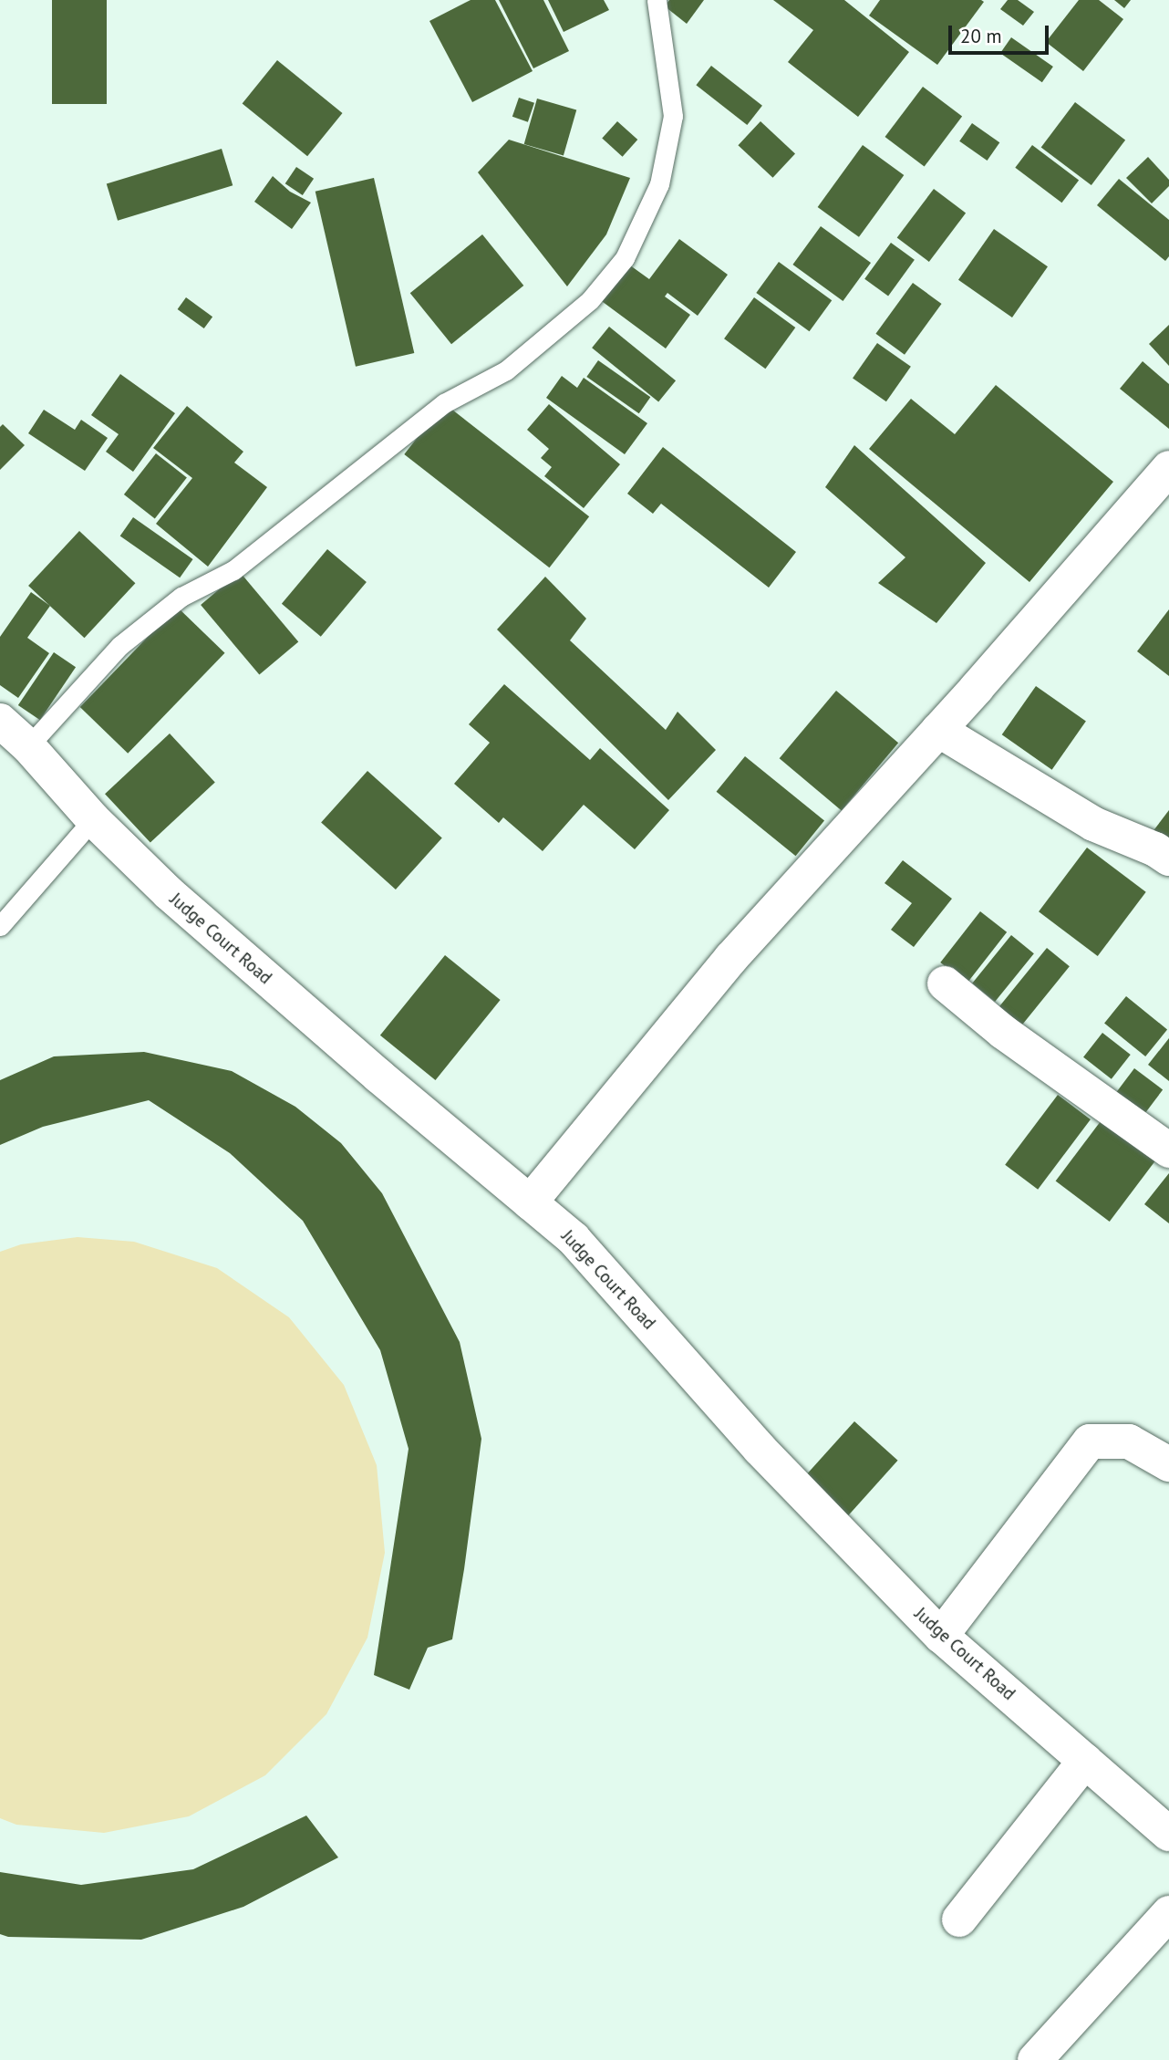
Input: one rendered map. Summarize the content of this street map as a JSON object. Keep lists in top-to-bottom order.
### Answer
{
  "streets": {
    "street": ["Judge Court Road"]
  },
  "scale_bar": "20 m"
}
